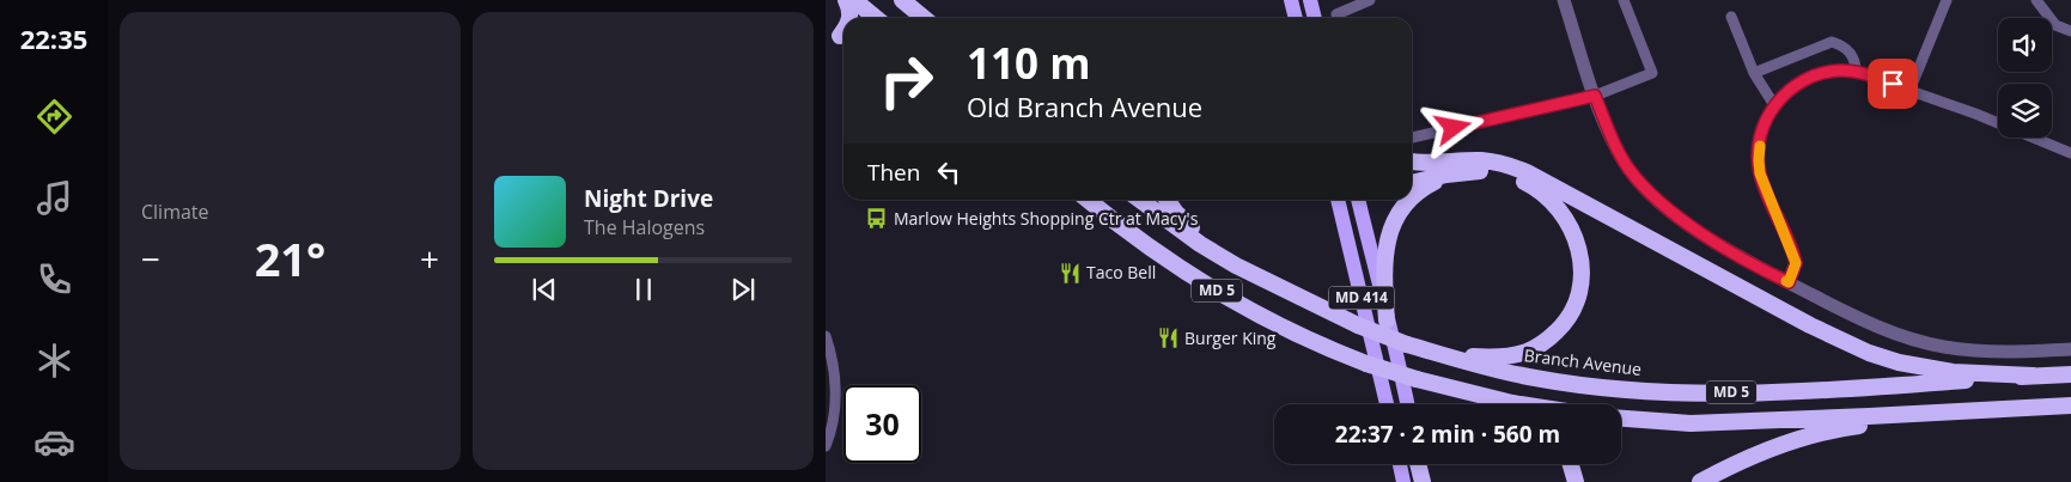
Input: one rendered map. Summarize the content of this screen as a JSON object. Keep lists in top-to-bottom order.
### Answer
{
  "streets": {
    "highway": ["MD 5", "Branch Avenue"],
    "main road": ["MD 414"]
  },
  "places": {
    "bus stop": ["Marlow Heights Shopping Ctr at Macy's"],
    "restaurant": ["Taco Bell", "Burger King"]
  },
  "page": {
    "tabs": "22:35",
    "tile": "Climate",
    "turn": ["110 m", "Old Branch Avenue"],
    "then": "Then",
    "song": ["Night Drive", "The Halogens"],
    "heat": ["−", "21°", "+"],
    "limit": "30",
    "trip": "22:37 · 2 min · 560 m"
  }
}
